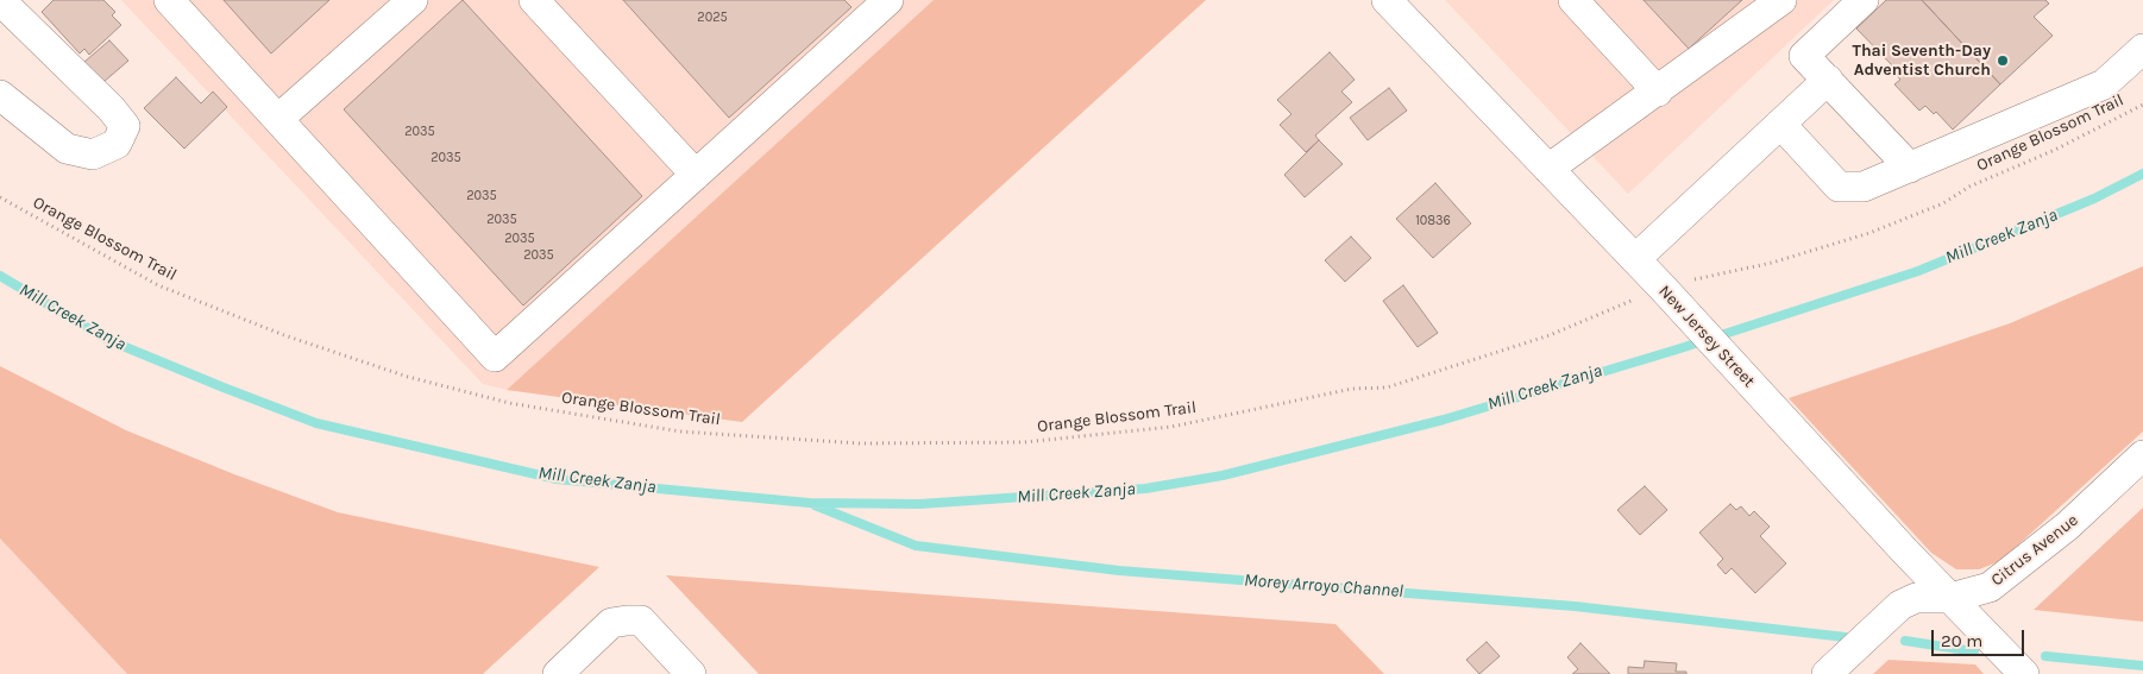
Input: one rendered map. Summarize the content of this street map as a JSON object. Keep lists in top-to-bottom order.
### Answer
{
  "streets": {
    "street": ["New Jersey Street", "Citrus Avenue"],
    "path": ["Orange Blossom Trail"]
  },
  "crossings": [
    ["New Jersey Street", "Citrus Avenue"]
  ],
  "water": ["Mill Creek Zanja", "Morey Arroyo Channel"],
  "places": ["Thai Seventh-Day Adventist Church"],
  "house_numbers": [
    "2025",
    "2035",
    "2035",
    "2035",
    "2035",
    "10836",
    "2035",
    "2035"
  ],
  "scale_bar": "20 m"
}
